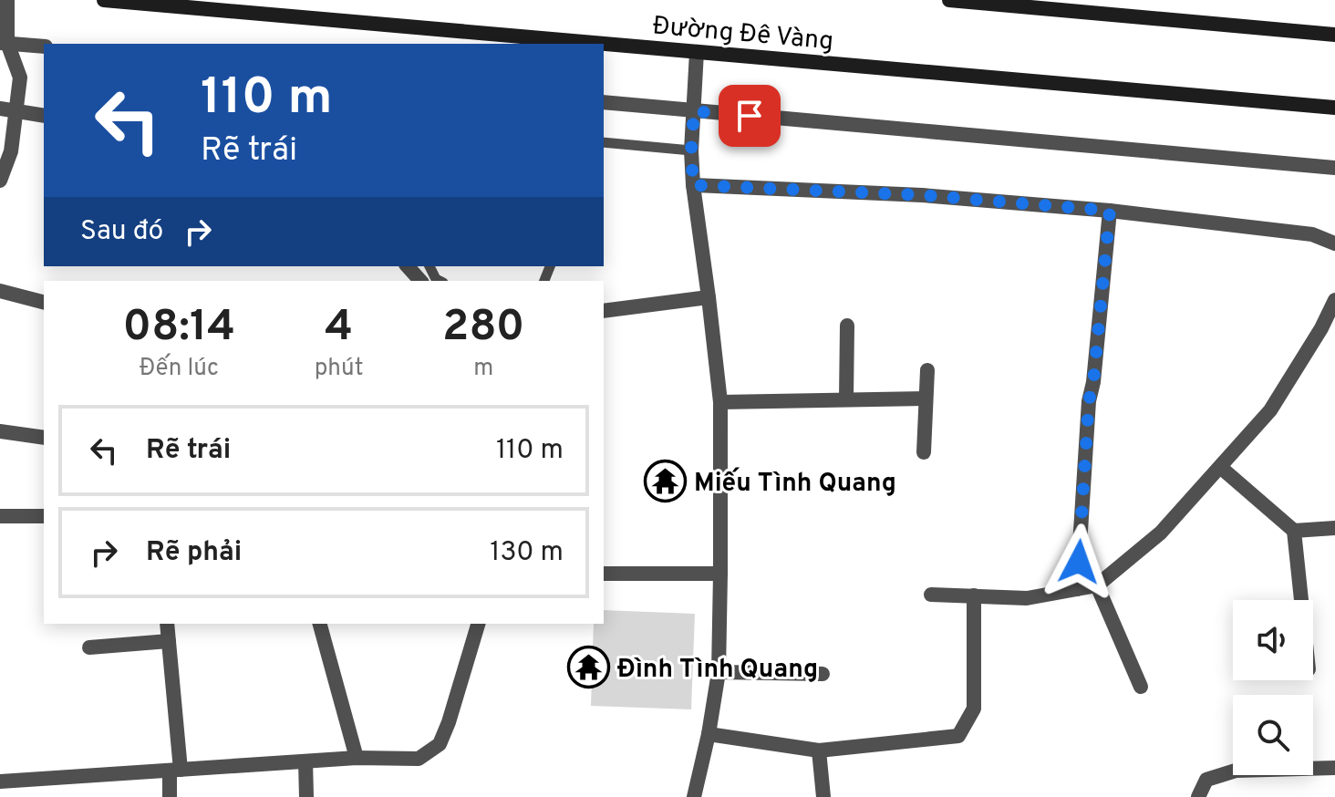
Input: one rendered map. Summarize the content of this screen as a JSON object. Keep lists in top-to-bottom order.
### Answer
{
  "streets": {
    "main road": ["Đường Đê Vàng"]
  },
  "places": {
    "temple": ["Miếu Tình Quang", "Đình Tình Quang"]
  },
  "page": {
    "turn": ["110 m", "Rẽ trái"],
    "then": "Sau đó",
    "eta": [
      "08:14",
      "Đến lúc",
      "4",
      "phút",
      "280",
      "m"
    ],
    "list": [
      {
        "name": "Rẽ trái",
        "value": "110 m"
      },
      {
        "name": "Rẽ phải",
        "value": "130 m"
      }
    ]
  }
}
